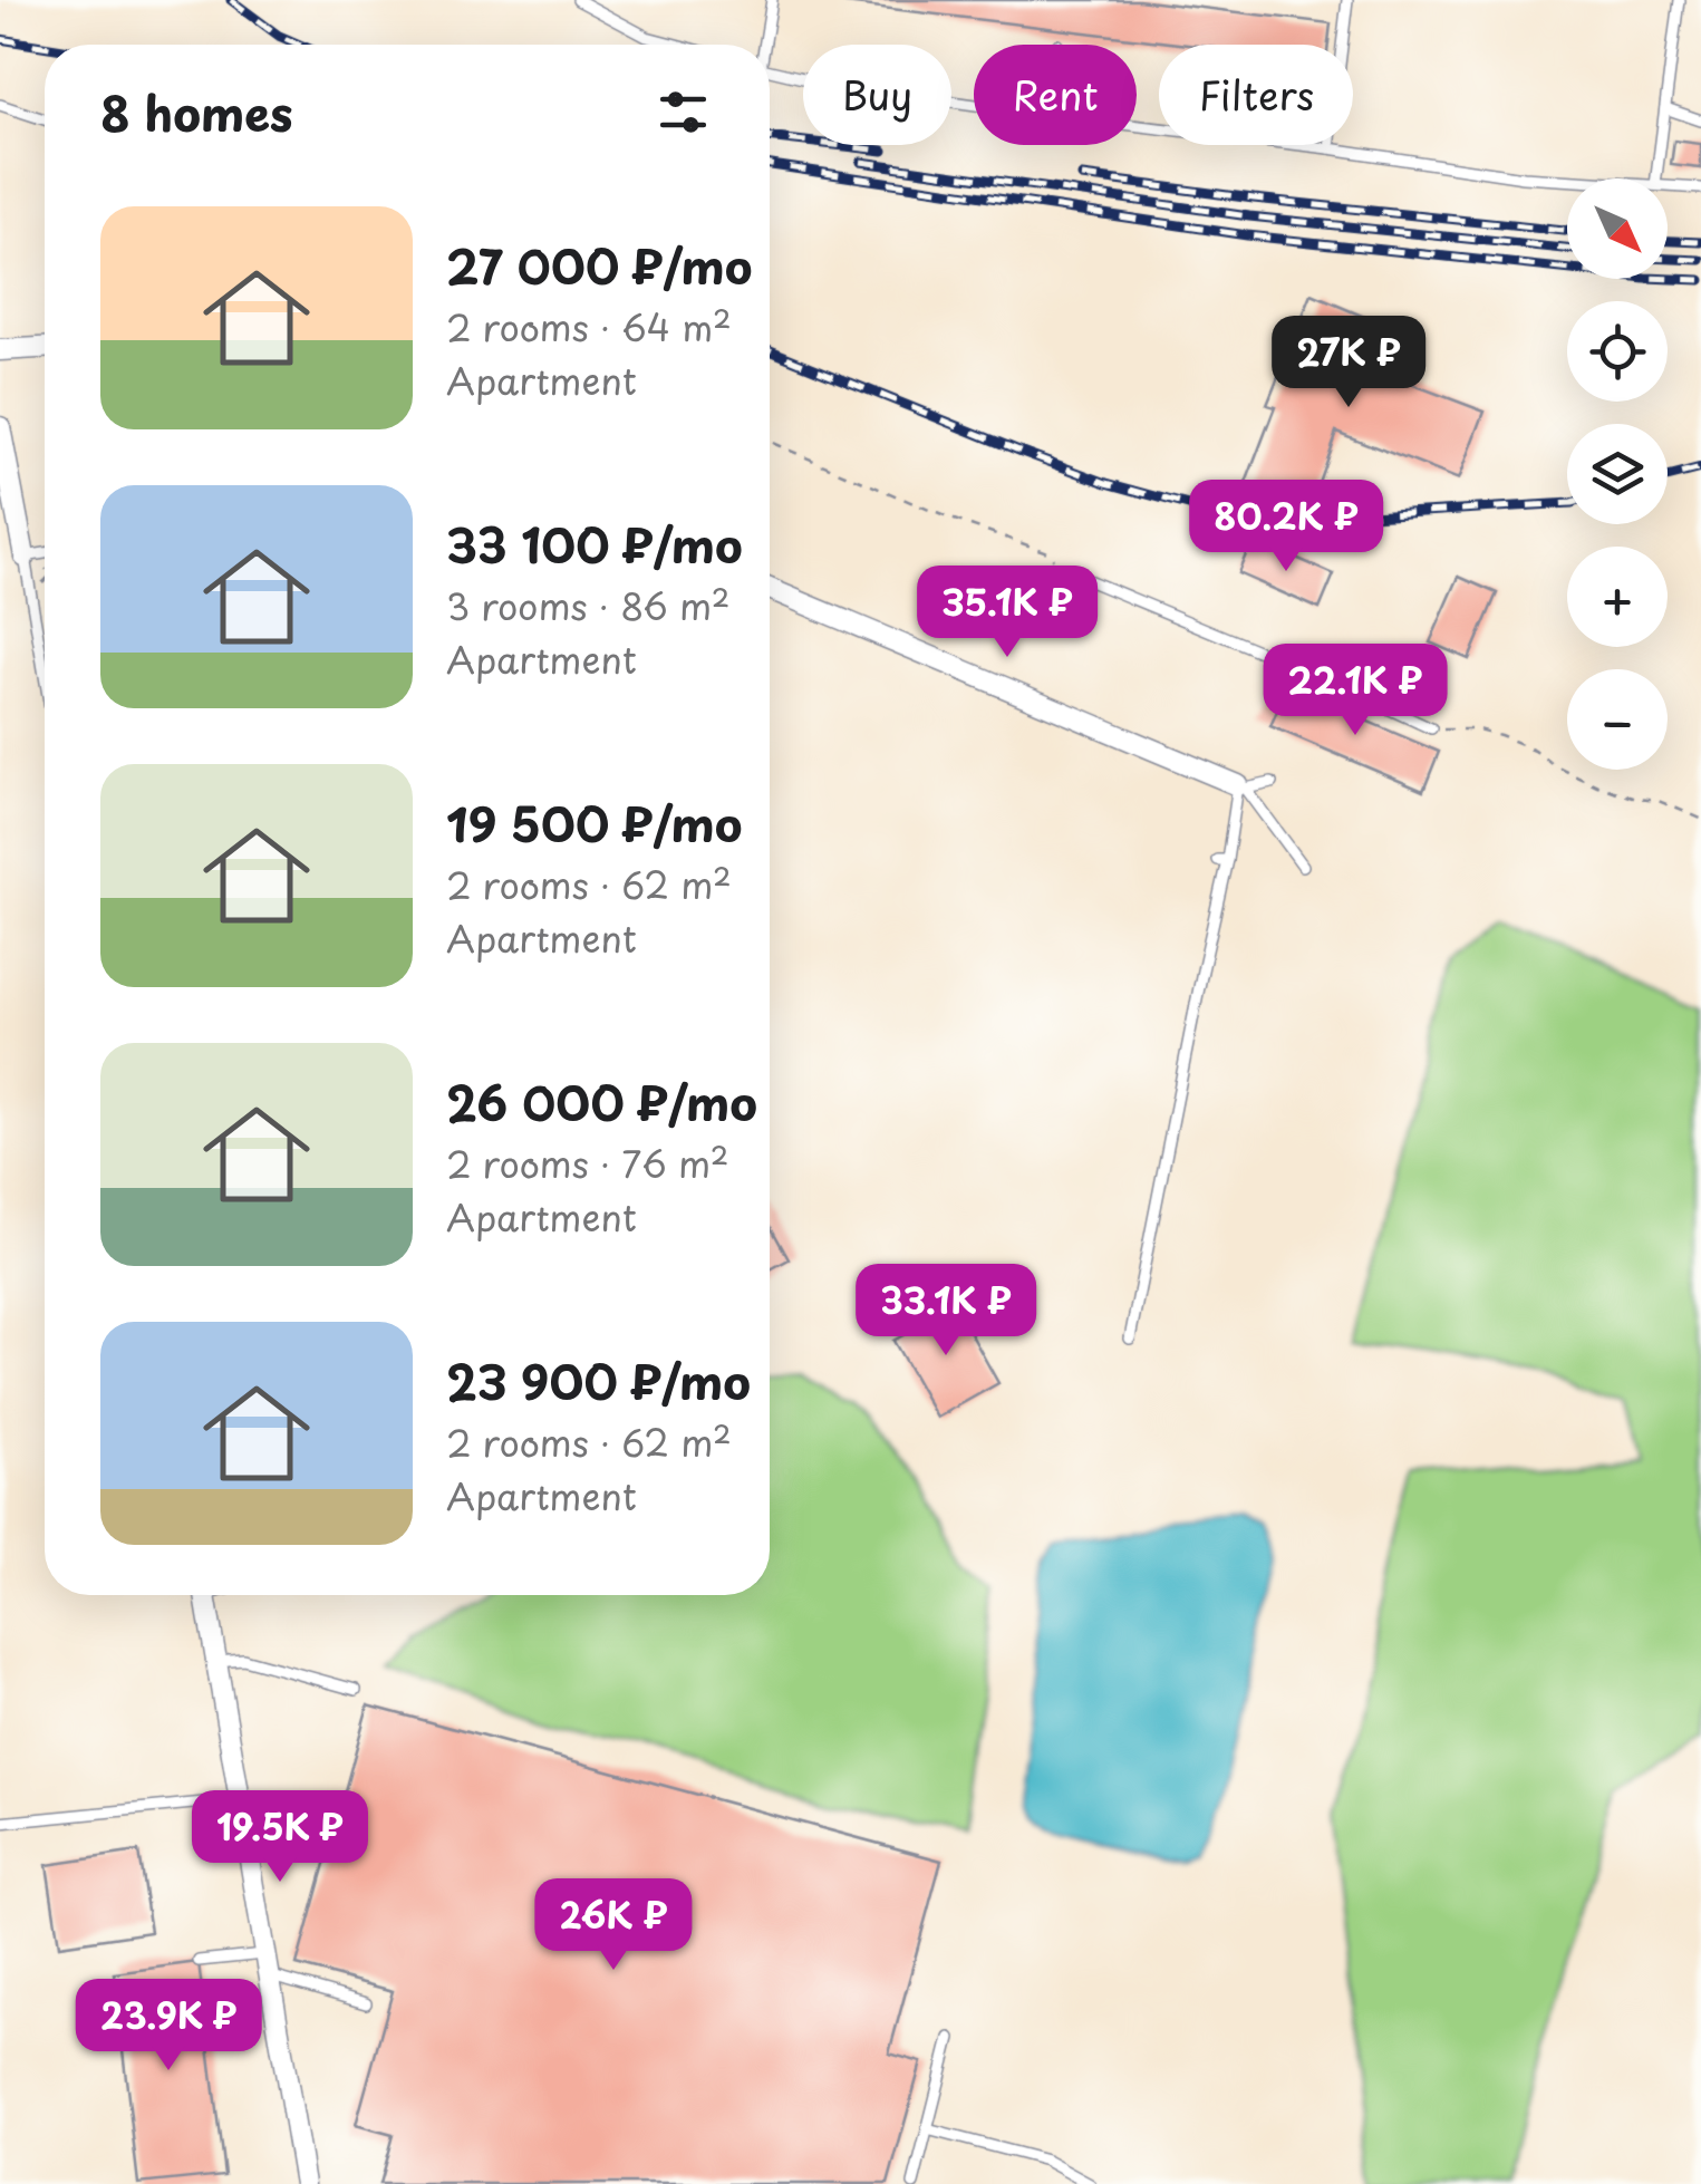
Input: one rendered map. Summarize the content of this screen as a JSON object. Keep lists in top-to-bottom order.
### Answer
{
  "north": "bottom right",
  "page": {
    "chip": ["Buy", "Rent", "Filters"],
    "heading": "8 homes",
    "map_buttons": ["+", "−"],
    "list": [
      {
        "name": "27 000 ₽/mo",
        "note": "2 rooms · 64 m² · Apartment"
      },
      {
        "name": "33 100 ₽/mo",
        "note": "3 rooms · 86 m² · Apartment"
      },
      {
        "name": "19 500 ₽/mo",
        "note": "2 rooms · 62 m² · Apartment"
      },
      {
        "name": "26 000 ₽/mo",
        "note": "2 rooms · 76 m² · Apartment"
      },
      {
        "name": "23 900 ₽/mo",
        "note": "2 rooms · 62 m² · Apartment"
      }
    ],
    "price": [
      "27K ₽",
      "80.2K ₽",
      "35.1K ₽",
      "22.1K ₽",
      "33.1K ₽",
      "19.5K ₽",
      "26K ₽",
      "23.9K ₽"
    ]
  }
}
